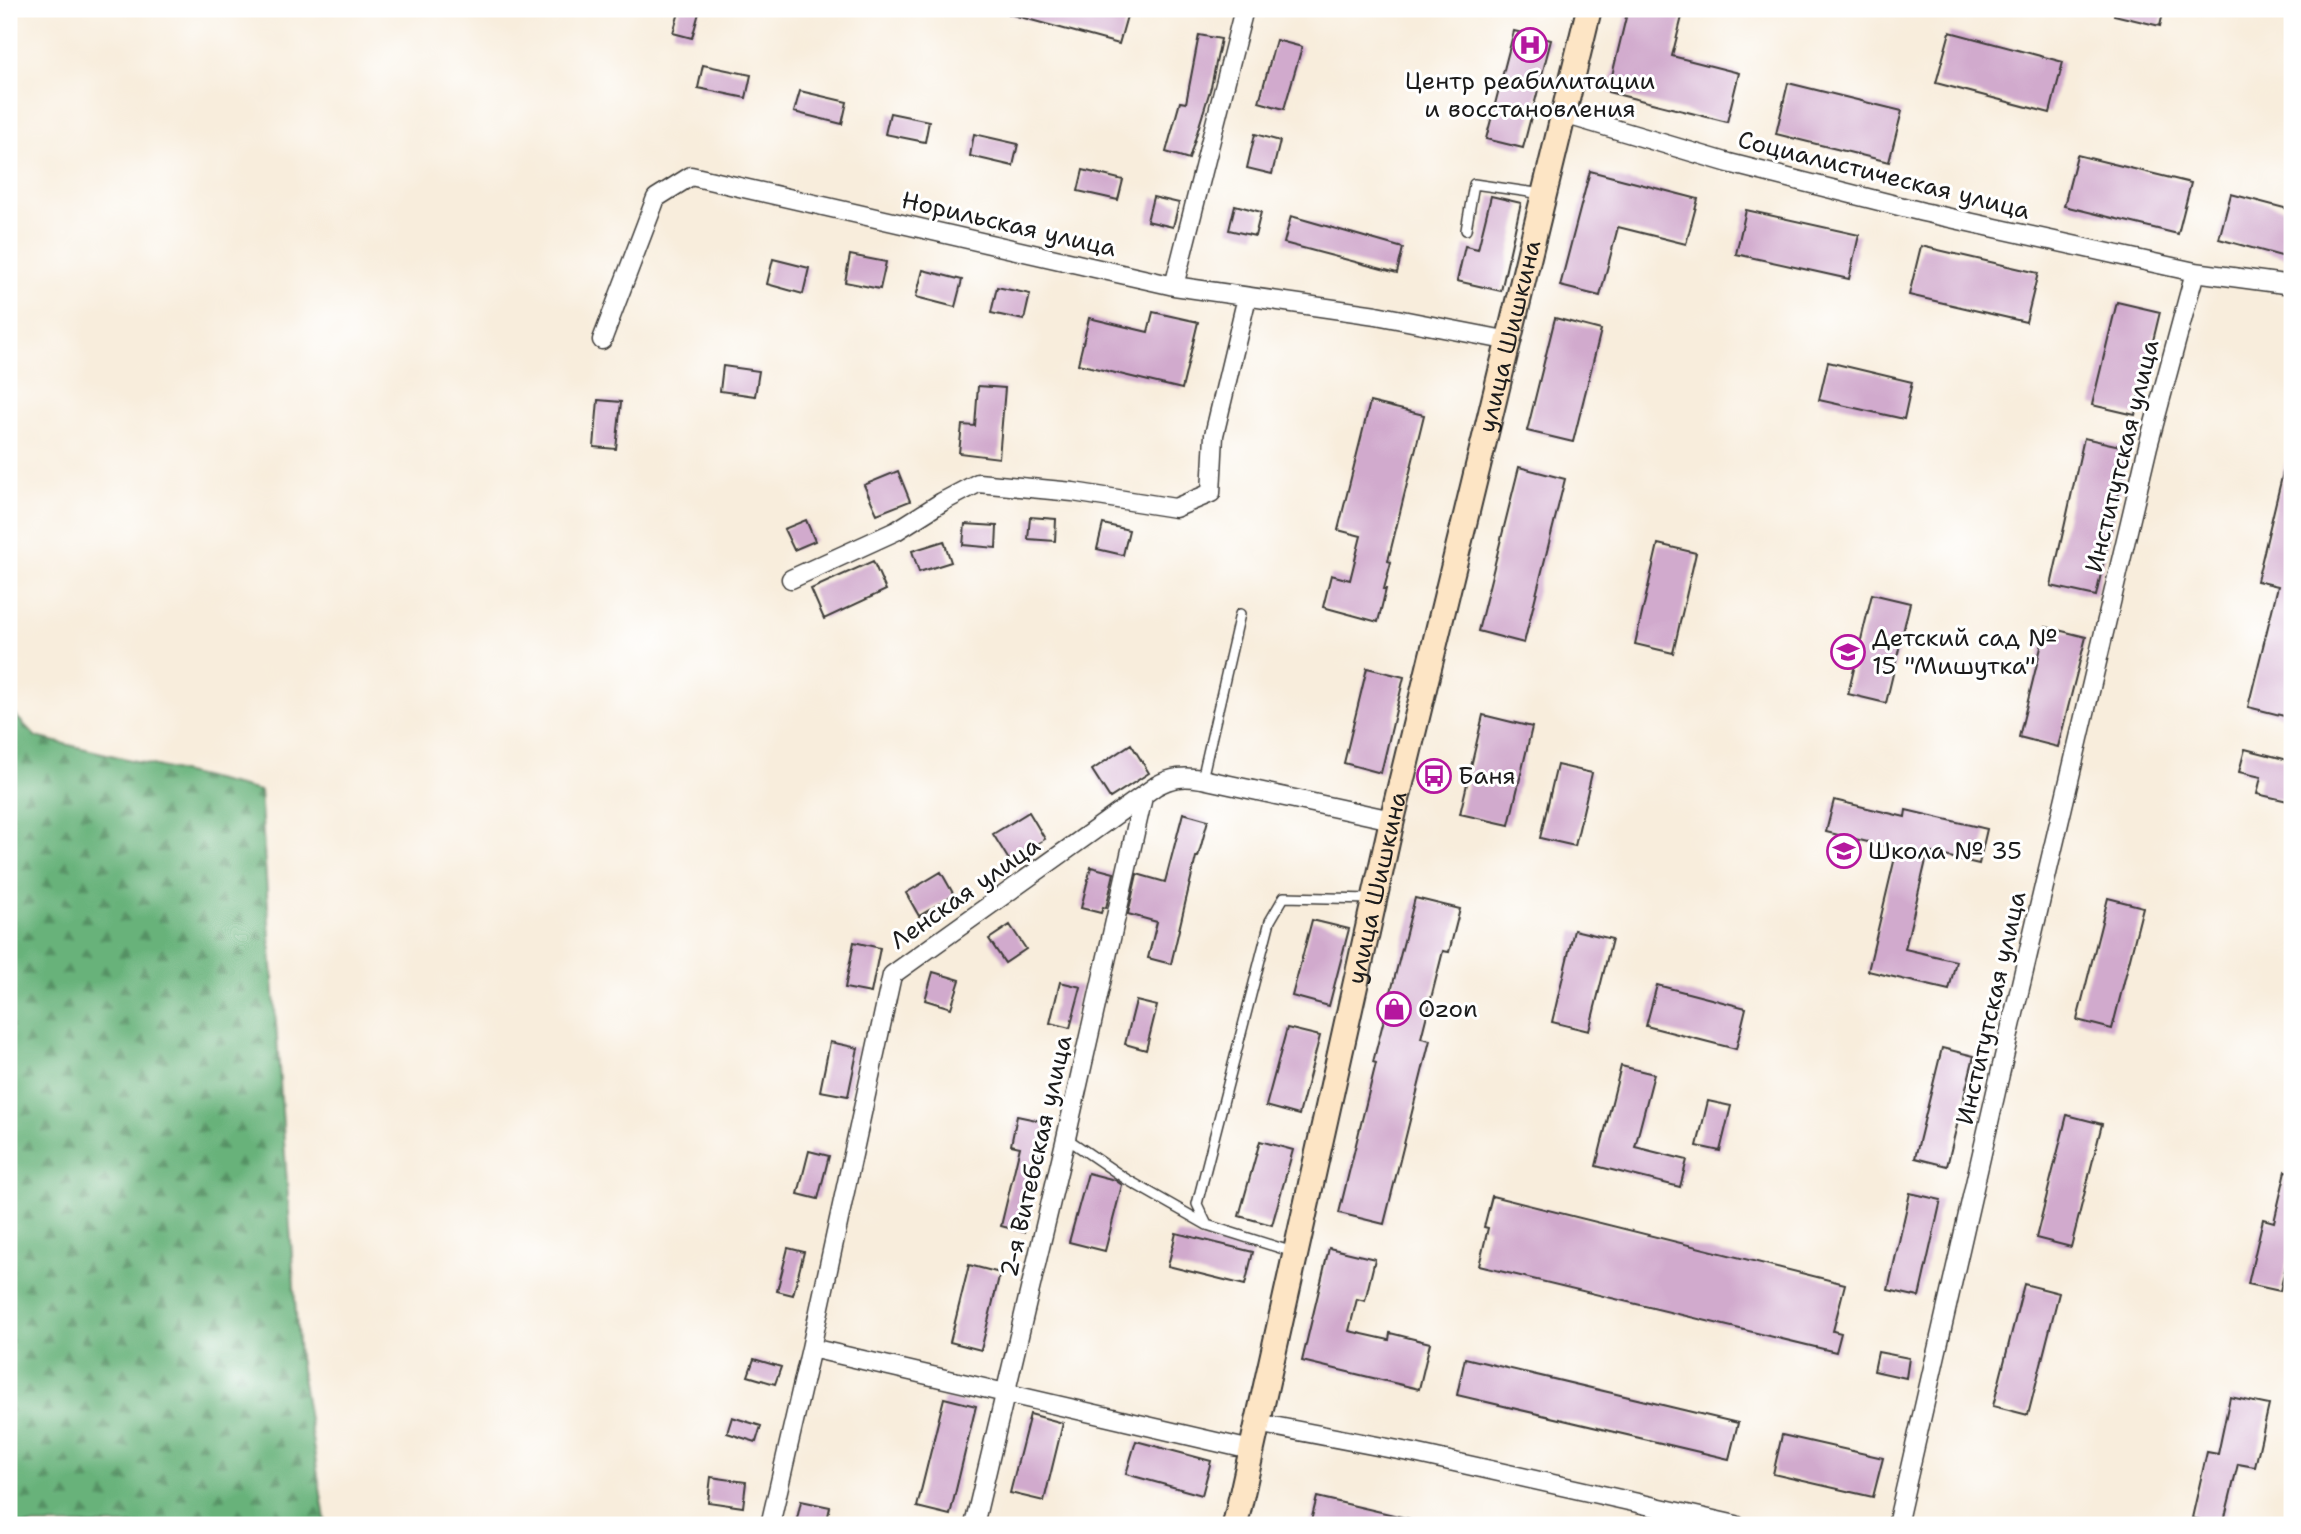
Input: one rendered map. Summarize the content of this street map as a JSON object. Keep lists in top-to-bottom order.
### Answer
{
  "streets": {
    "main road": ["улица Шишкина"],
    "street": [
      "Социалистическая улица",
      "Норильская улица",
      "Институтская улица",
      "Ленская улица",
      "2-я Витебская улица"
    ]
  },
  "crossings": [
    ["Социалистическая улица", "улица Шишкина"],
    ["Социалистическая улица", "Институтская улица"],
    ["Норильская улица", "улица Шишкина"],
    ["улица Шишкина", "Ленская улица"],
    ["Ленская улица", "2-я Витебская улица"]
  ],
  "places": {
    "hospital": ["Центр реабилитации и восстановления"],
    "school or university": ["Детский сад № 15 \"Мишутка\"", "Школа № 35"],
    "bus stop": ["Баня"],
    "shop": ["Ozon"]
  }
}
